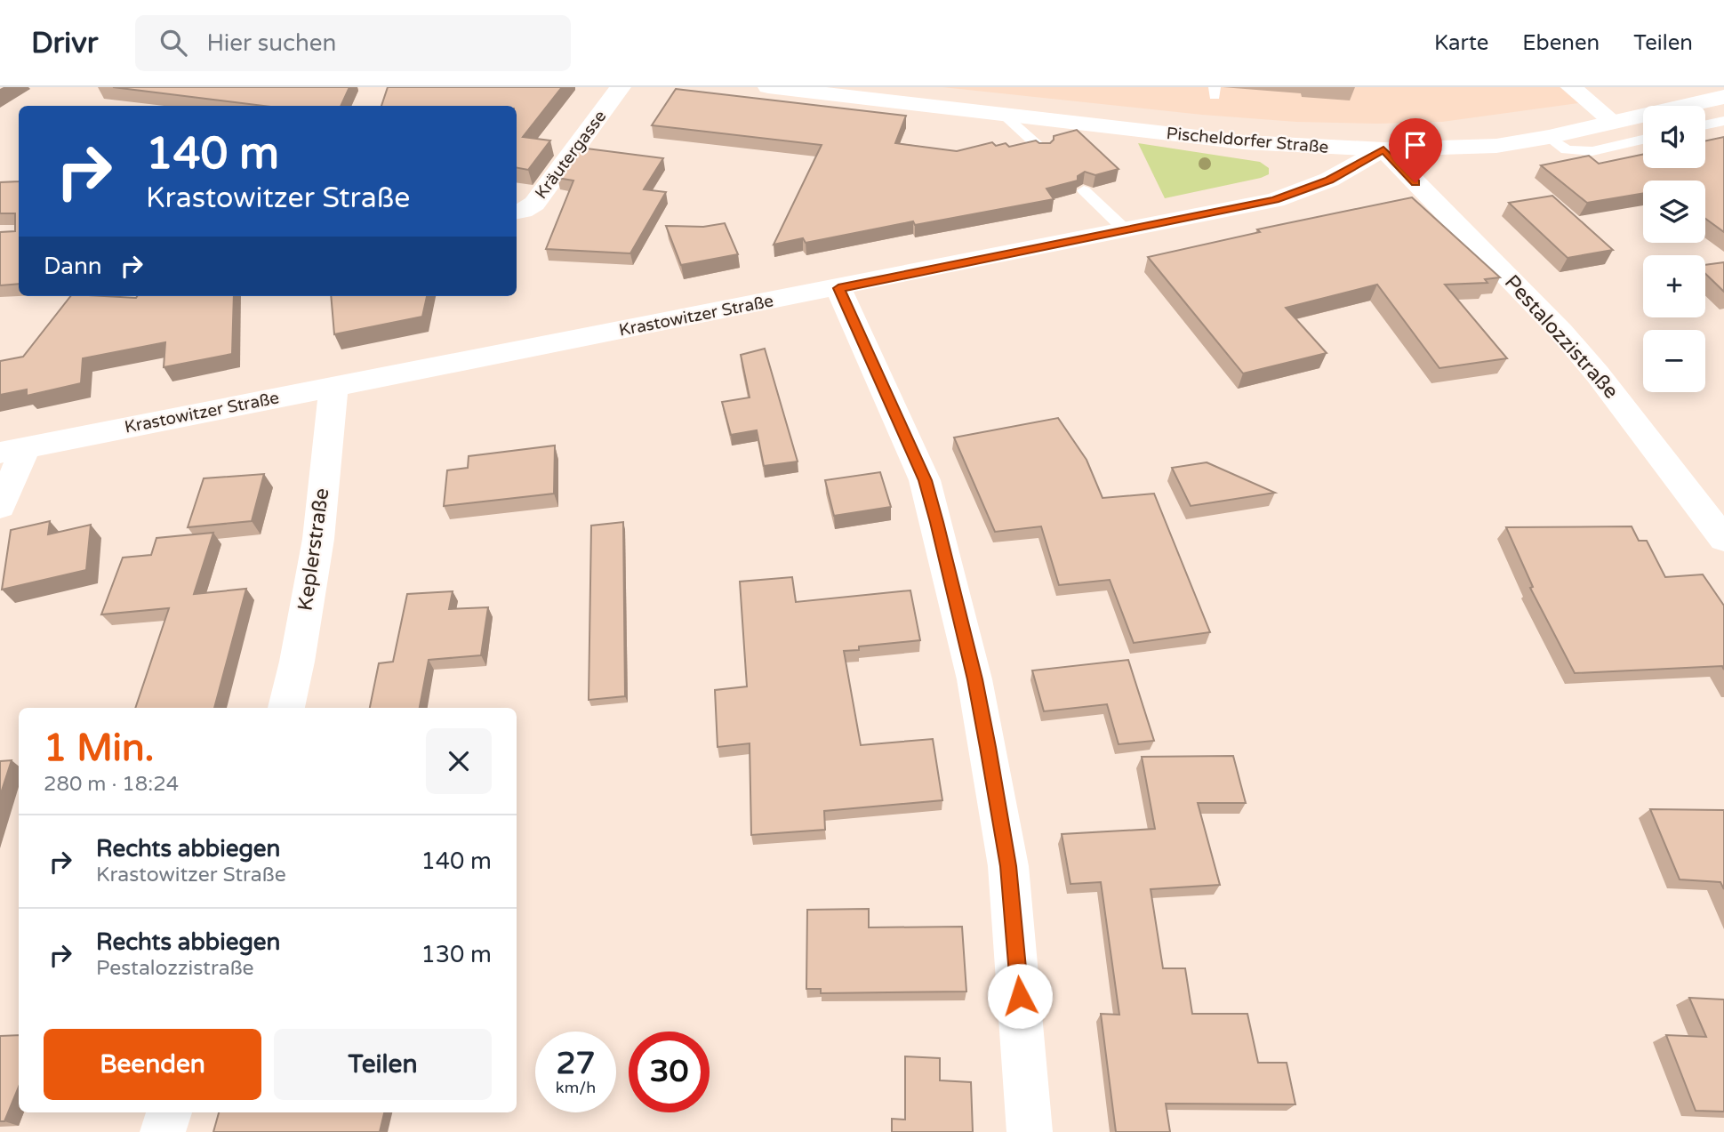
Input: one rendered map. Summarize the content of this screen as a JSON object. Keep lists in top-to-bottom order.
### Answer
{
  "streets": {
    "street": [
      "Pischeldorfer Straße",
      "Kräutergasse",
      "Krastowitzer Straße",
      "Pestalozzistraße",
      "Keplerstraße"
    ]
  },
  "crossings": [
    ["Pischeldorfer Straße", "Krastowitzer Straße"],
    ["Pischeldorfer Straße", "Pestalozzistraße"],
    ["Krastowitzer Straße", "Pestalozzistraße"],
    ["Krastowitzer Straße", "Keplerstraße"]
  ],
  "page": {
    "header": "Drivr",
    "search": "Hier suchen",
    "nav": ["Karte", "Ebenen", "Teilen"],
    "map_buttons": ["+", "−"],
    "turn": ["140 m", "Krastowitzer Straße"],
    "then": "Dann",
    "heading": ["1 Min.", "280 m · 18:24"],
    "list": [
      {
        "name": "Rechts abbiegen",
        "note": "Krastowitzer Straße",
        "value": "140 m"
      },
      {
        "name": "Rechts abbiegen",
        "note": "Pestalozzistraße",
        "value": "130 m"
      }
    ],
    "buttons": ["Beenden", "Teilen"],
    "speed": "27 km/h",
    "limit": "30"
  }
}
